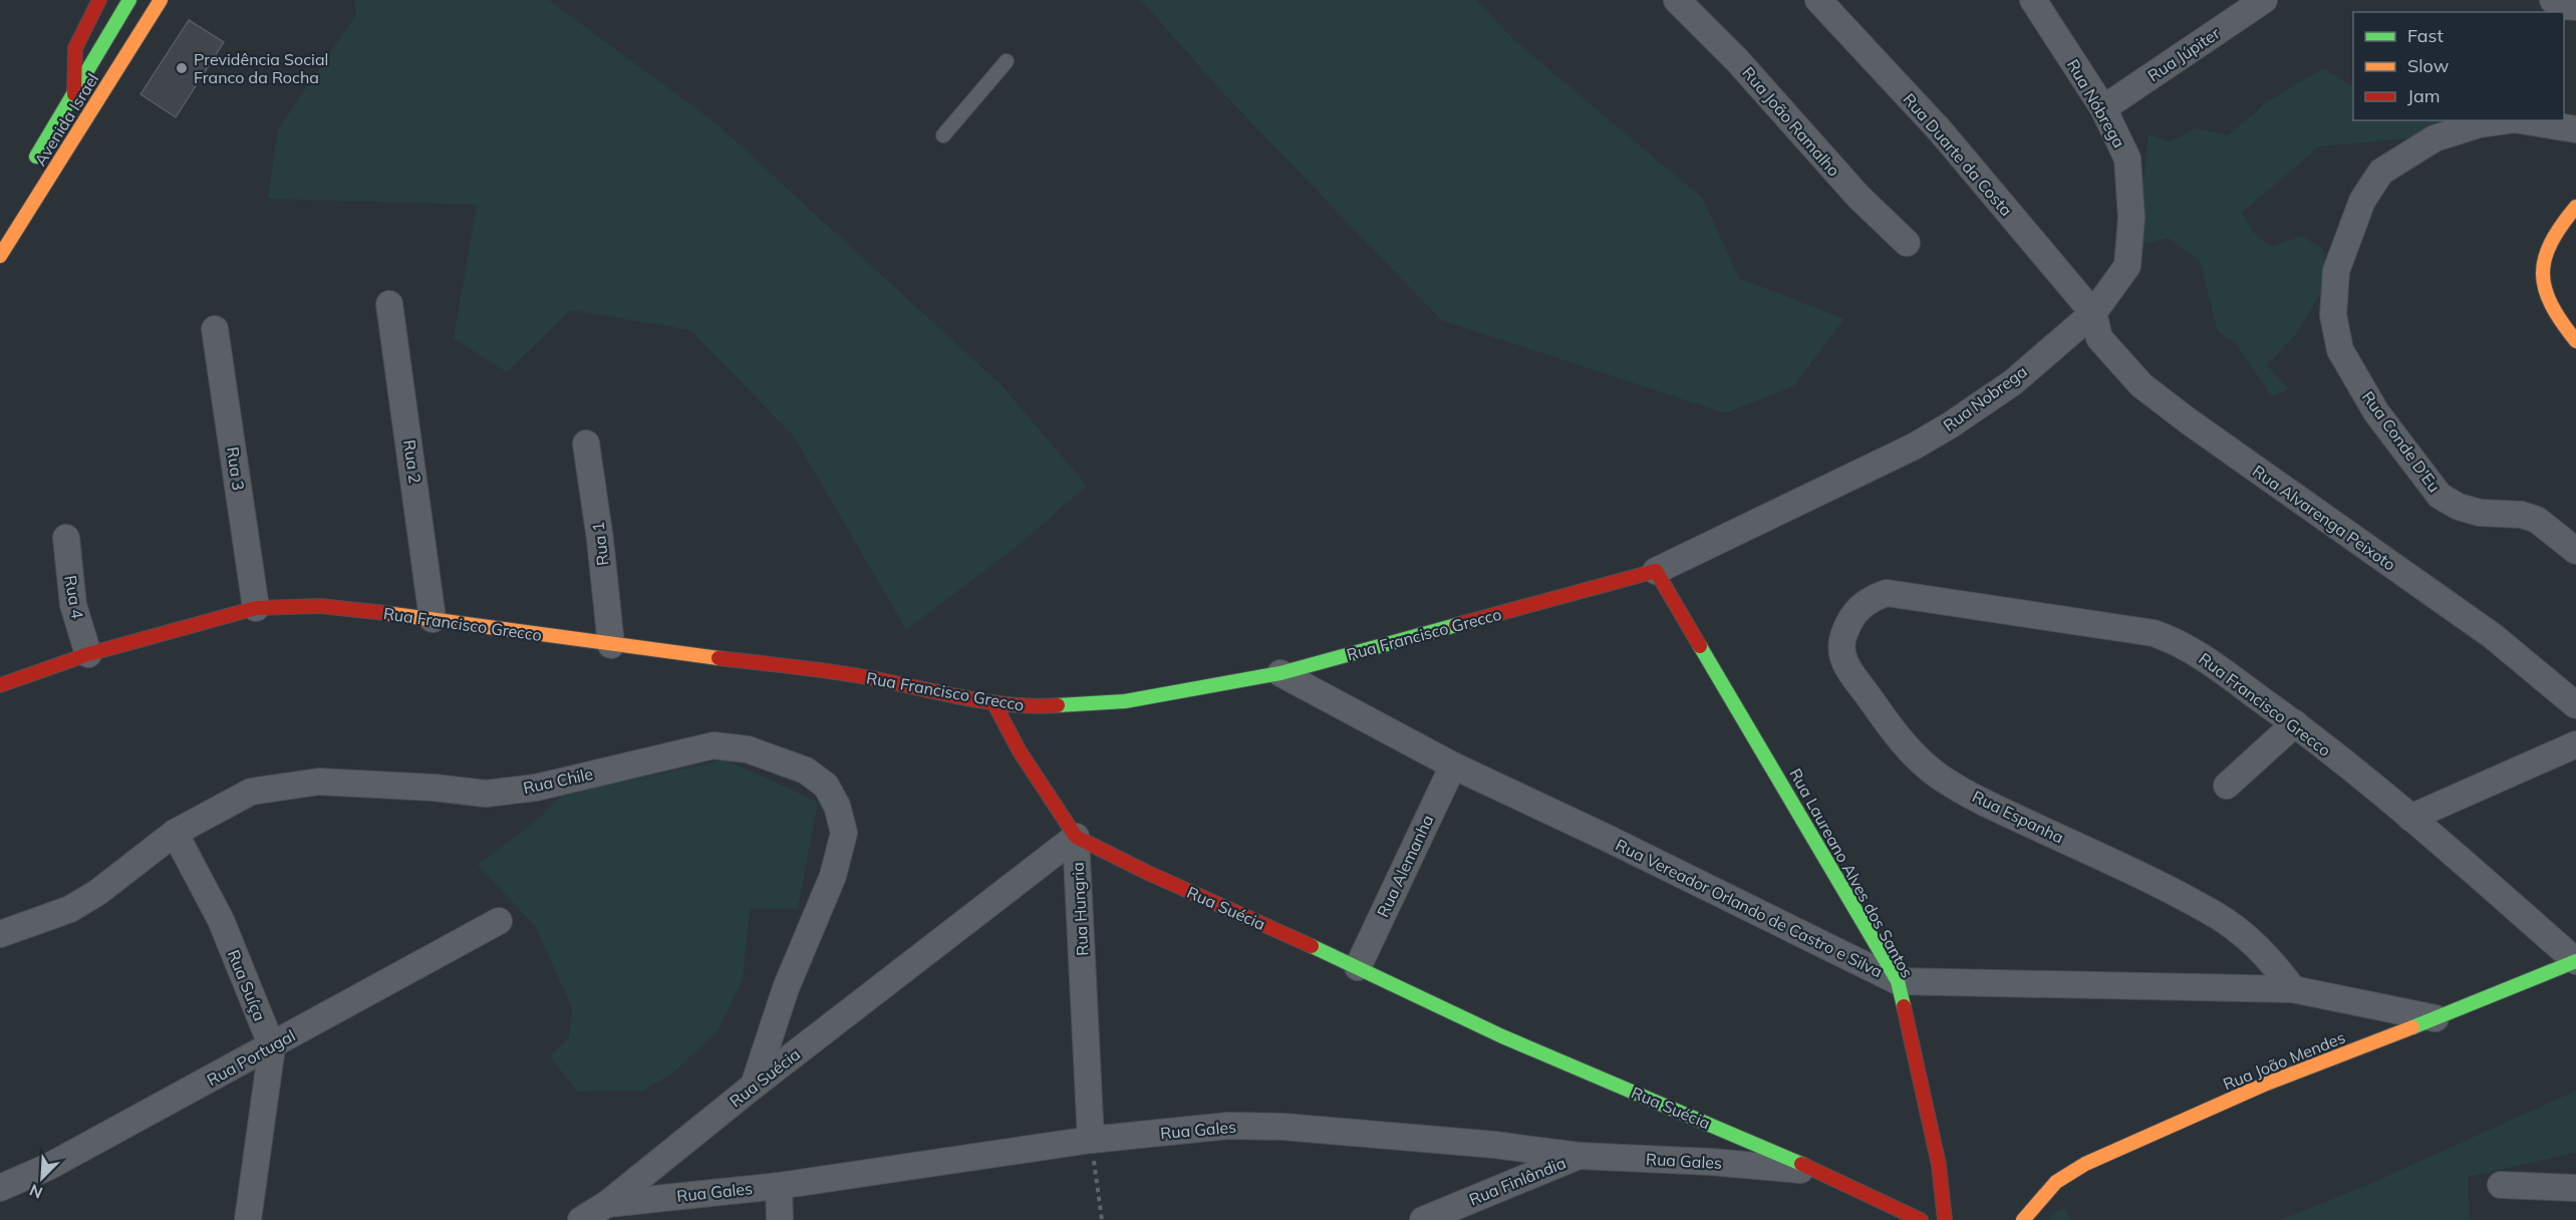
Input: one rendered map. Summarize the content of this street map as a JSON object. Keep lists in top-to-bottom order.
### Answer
{
  "streets": {
    "street": [
      "Rua Júpiter",
      "Rua Nóbrega",
      "Avenida Israel",
      "Rua João Ramalho",
      "Rua Duarte da Costa",
      "Rua Nobrega",
      "Rua Conde D'Eu",
      "Rua 2",
      "Rua 3",
      "Rua Alvarenga Peixoto",
      "Rua 1",
      "Rua 4",
      "Rua Francisco Grecco",
      "Rua Chile",
      "Rua Espanha",
      "Rua Alemanha",
      "Rua Laureano Alves dos Santos",
      "Rua Suécia",
      "Rua Vereador Orlando de Castro e Silva",
      "Rua Hungria",
      "Rua Suíça",
      "Rua Portugal",
      "Rua João Mendes",
      "Rua Gales",
      "Rua Finlândia"
    ]
  },
  "crossings": [
    ["Rua Júpiter", "Rua Nóbrega"],
    ["Rua Nóbrega", "Rua Duarte da Costa"],
    ["Rua Nóbrega", "Rua Nobrega"],
    ["Rua Nóbrega", "Rua Alvarenga Peixoto"],
    ["Rua Duarte da Costa", "Rua Nobrega"],
    ["Rua Duarte da Costa", "Rua Alvarenga Peixoto"],
    ["Rua Nobrega", "Rua Alvarenga Peixoto"],
    ["Rua Nobrega", "Rua Francisco Grecco"],
    ["Rua 2", "Rua Francisco Grecco"],
    ["Rua 3", "Rua Francisco Grecco"],
    ["Rua 1", "Rua Francisco Grecco"],
    ["Rua 4", "Rua Francisco Grecco"],
    ["Rua Francisco Grecco", "Rua Espanha"],
    ["Rua Francisco Grecco", "Rua Laureano Alves dos Santos"],
    ["Rua Francisco Grecco", "Rua Vereador Orlando de Castro e Silva"],
    ["Rua Francisco Grecco", "Rua João Mendes"],
    ["Rua Chile", "Rua Suécia"],
    ["Rua Chile", "Rua Suíça"],
    ["Rua Espanha", "Rua Vereador Orlando de Castro e Silva"],
    ["Rua Alemanha", "Rua Suécia"],
    ["Rua Alemanha", "Rua Vereador Orlando de Castro e Silva"],
    ["Rua Laureano Alves dos Santos", "Rua Vereador Orlando de Castro e Silva"],
    ["Rua Suécia", "Rua Hungria"],
    ["Rua Suécia", "Rua Gales"],
    ["Rua Vereador Orlando de Castro e Silva", "Rua João Mendes"],
    ["Rua Hungria", "Rua Gales"],
    ["Rua Suíça", "Rua Portugal"],
    ["Rua Gales", "Rua Finlândia"]
  ],
  "places": ["Previdência Social Franco da Rocha"],
  "legend": ["Fast", "Slow", "Jam"],
  "north": "bottom left"
}
